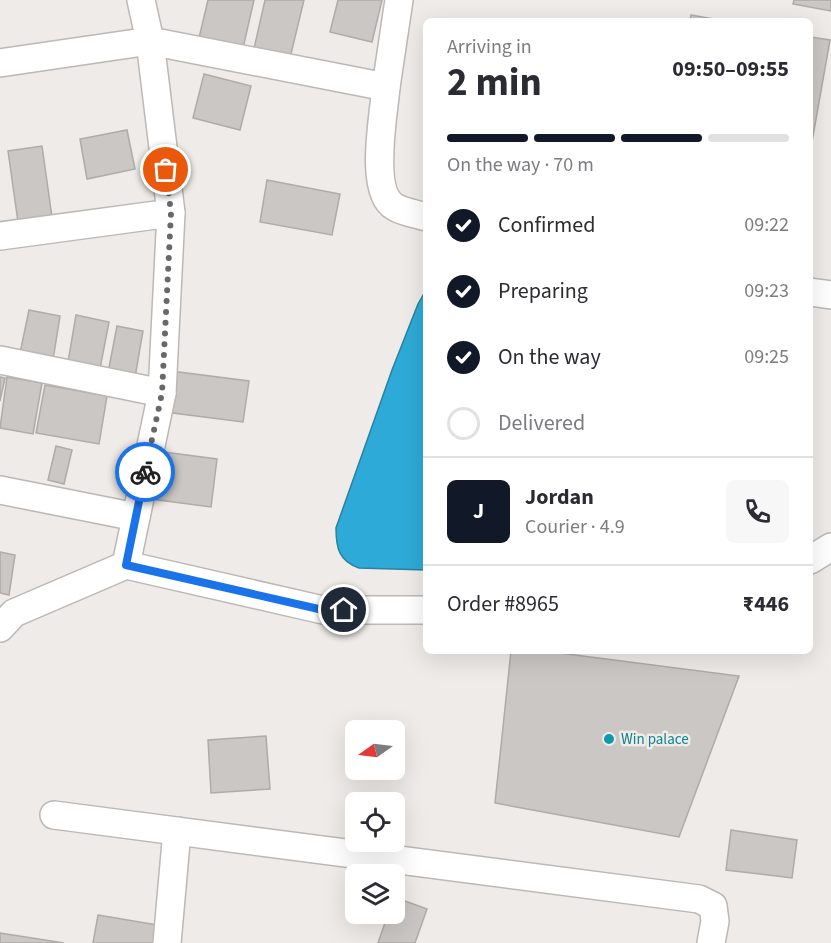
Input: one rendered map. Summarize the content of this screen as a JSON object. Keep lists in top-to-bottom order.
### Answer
{
  "places": ["Win palace"],
  "north": "left",
  "page": {
    "heading": ["2 min", "Arriving in", "09:50–09:55"],
    "panel": [
      "Jordan",
      "Courier · 4.9",
      "Order #8965",
      "₹446"
    ],
    "bar": "On the way · 70 m",
    "list": [
      ["Confirmed", "09:22"],
      ["Preparing", "09:23"],
      ["On the way", "09:25"],
      "Delivered"
    ],
    "round": "J"
  }
}
